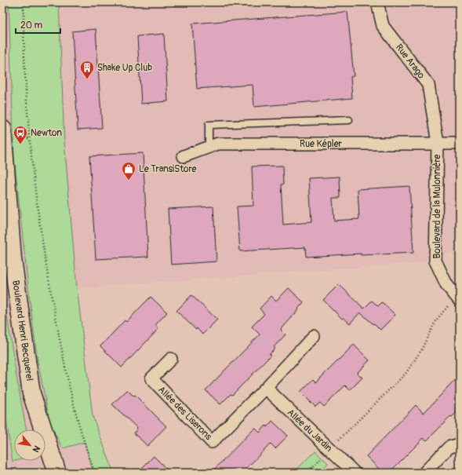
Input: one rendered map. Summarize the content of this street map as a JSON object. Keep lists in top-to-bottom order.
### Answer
{
  "streets": {
    "main road": ["Boulevard Henri Becquerel"],
    "street": [
      "Rue Arago",
      "Rue Képler",
      "Boulevard de la Mulonnière",
      "Allée des Liserons",
      "Allée du Jardin"
    ]
  },
  "crossings": [
    ["Rue Arago", "Rue Képler"],
    ["Rue Arago", "Boulevard de la Mulonnière"],
    ["Rue Képler", "Boulevard de la Mulonnière"],
    ["Allée des Liserons", "Allée du Jardin"]
  ],
  "places": {
    "building": ["Shake Up Club"],
    "bus stop": ["Newton"],
    "shop": ["Le TransiStore"]
  },
  "scale_bar": "20 m",
  "north": "bottom right"
}
